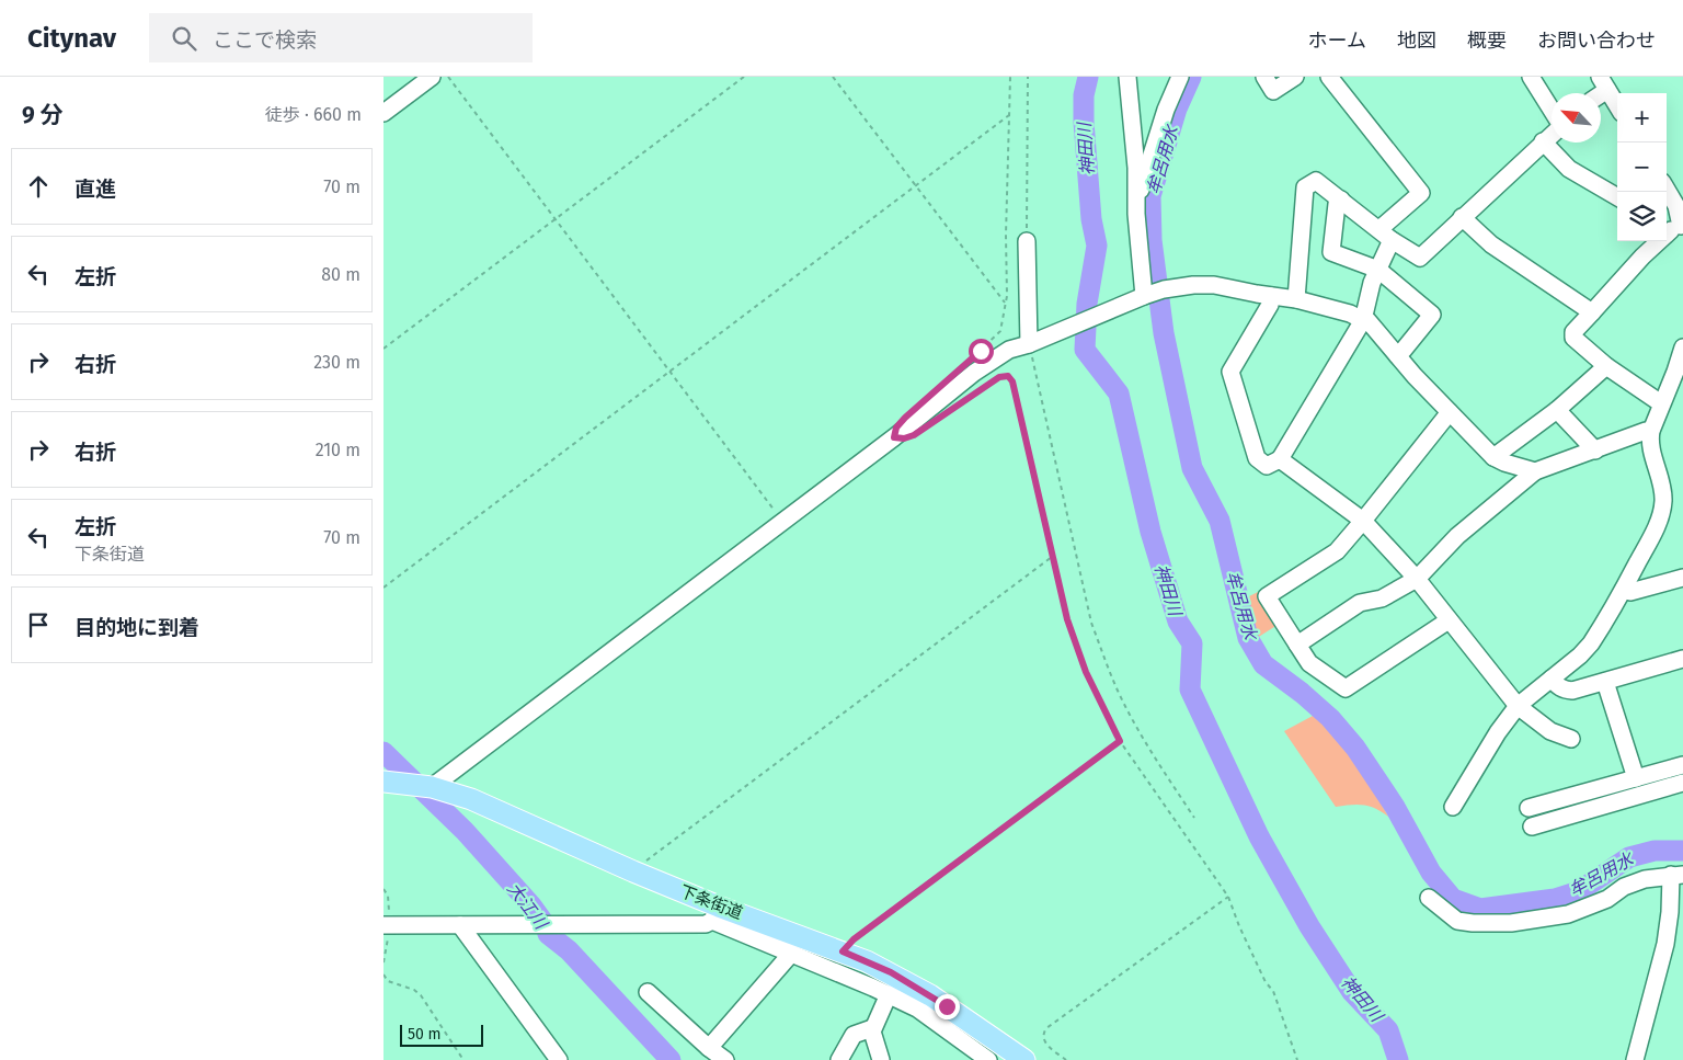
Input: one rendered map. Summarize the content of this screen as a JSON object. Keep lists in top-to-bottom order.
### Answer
{
  "streets": {
    "main road": ["下条街道"]
  },
  "water": ["神田川", "牟呂用水", "大江川"],
  "scale_bar": "50 m",
  "north": "top left",
  "page": {
    "header": "Citynav",
    "search": "ここで検索",
    "nav": [
      "ホーム",
      "地図",
      "概要",
      "お問い合わせ"
    ],
    "heading": ["9 分", "徒歩 · 660 m"],
    "map_buttons": ["+", "−"],
    "list": [
      ["直進", "70 m"],
      ["左折", "80 m"],
      ["右折", "230 m"],
      ["右折", "210 m"],
      ["左折", "下条街道", "70 m"],
      "目的地に到着"
    ],
    "scale": "50 m"
  }
}
